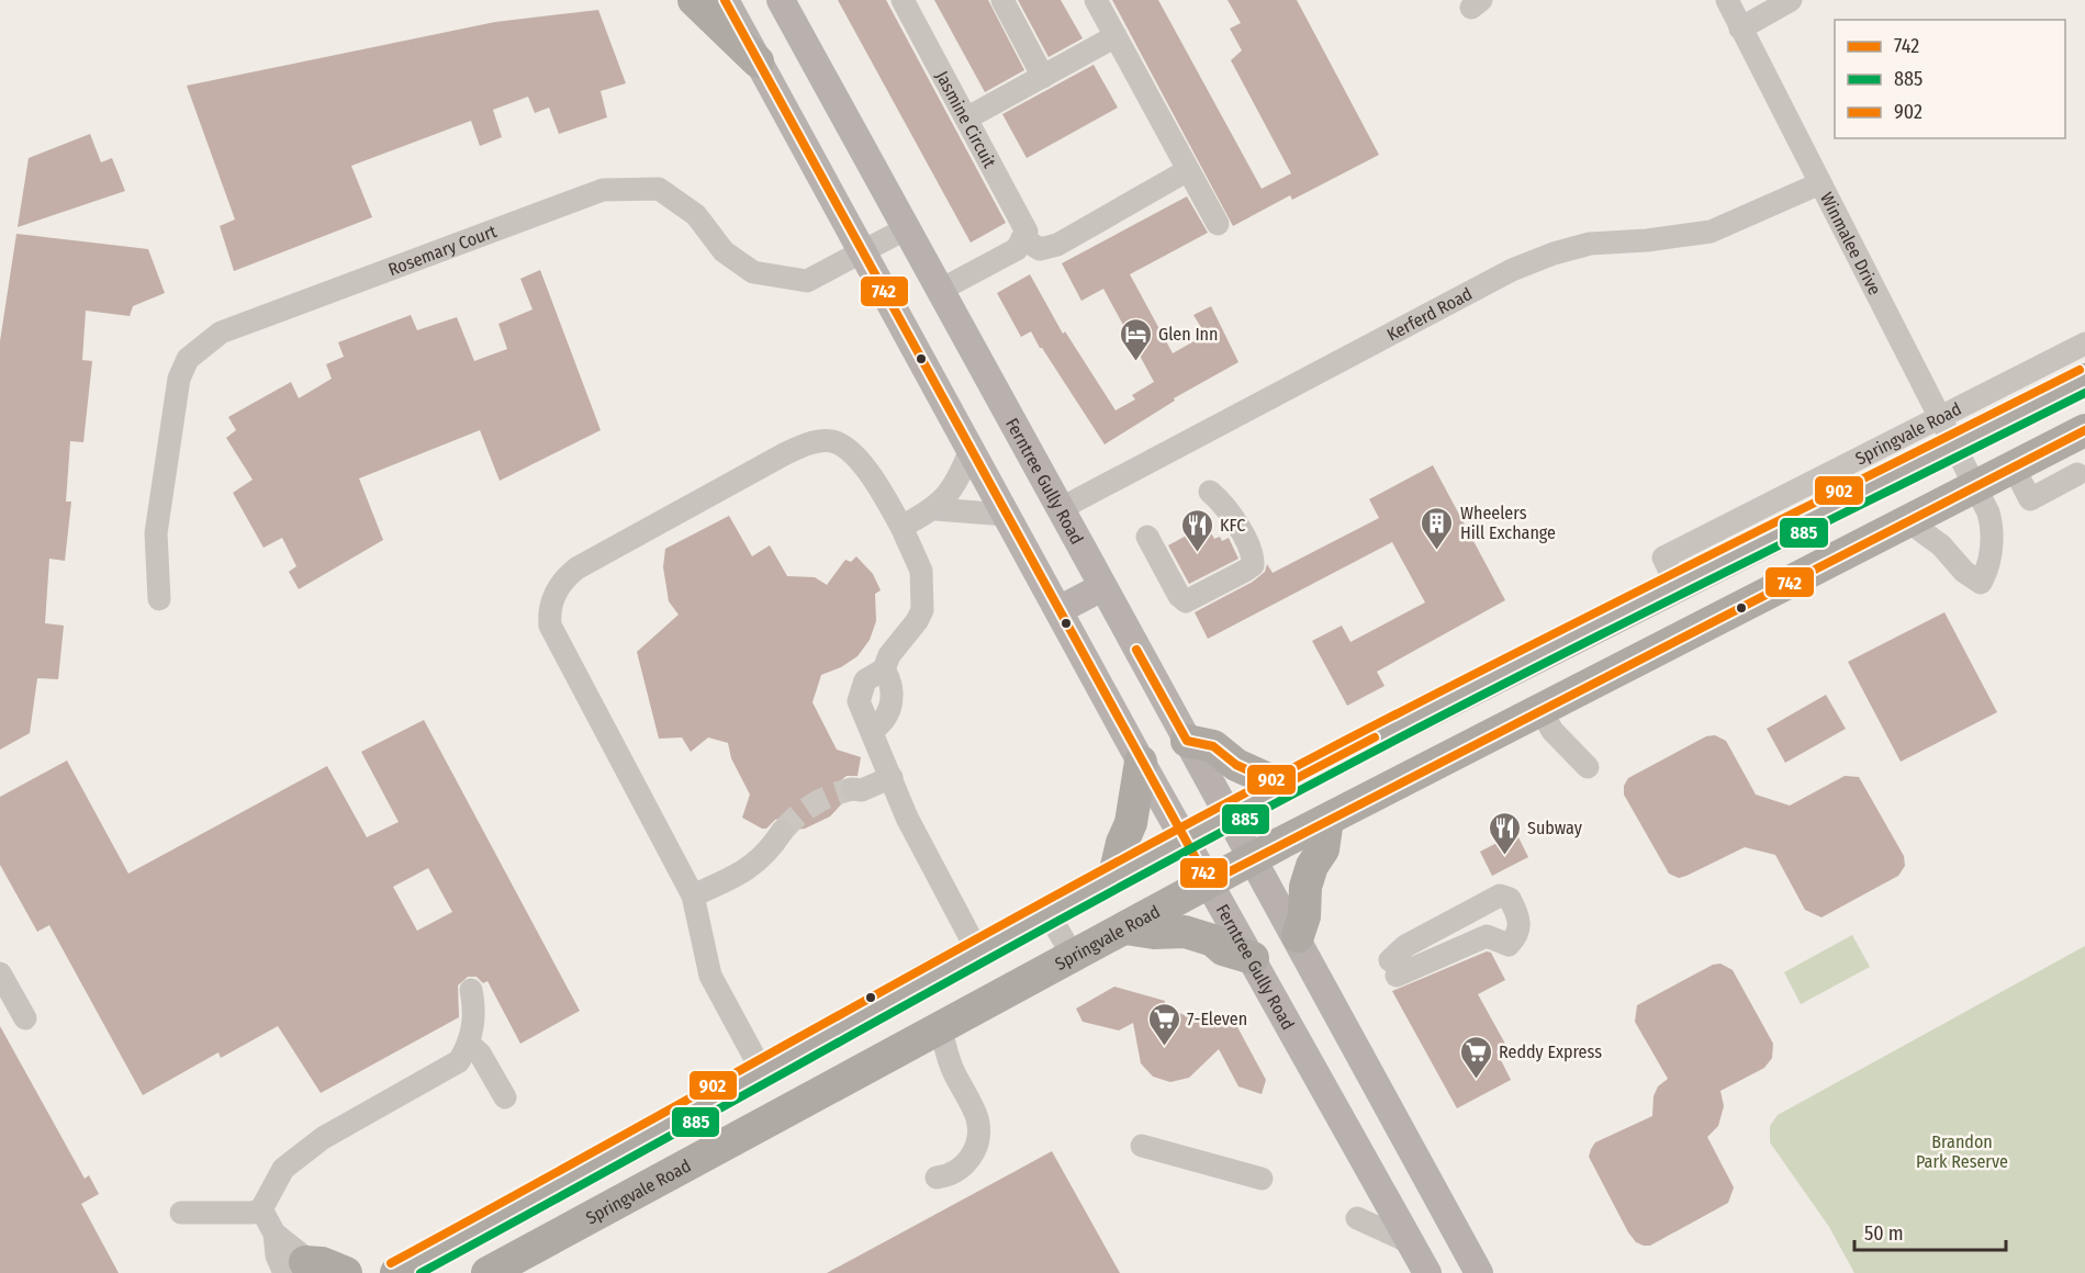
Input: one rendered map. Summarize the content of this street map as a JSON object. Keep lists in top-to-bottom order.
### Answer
{
  "streets": {
    "highway": ["Springvale Road"],
    "main road": ["Ferntree Gully Road"],
    "street": [
      "Jasmine Circuit",
      "Winmalee Drive",
      "Rosemary Court",
      "Kerferd Road"
    ]
  },
  "crossings": [
    ["Winmalee Drive", "Kerferd Road"],
    ["Winmalee Drive", "Springvale Road"],
    ["Rosemary Court", "Ferntree Gully Road"],
    ["Kerferd Road", "Ferntree Gully Road"],
    ["Springvale Road", "Ferntree Gully Road"]
  ],
  "parks": ["Brandon Park Reserve"],
  "places": {
    "hotel": ["Glen Inn"],
    "building": ["Wheelers Hill Exchange"],
    "restaurant": ["KFC", "Subway"],
    "supermarket": ["7-Eleven", "Reddy Express"]
  },
  "lines": ["transit line 742", "transit line 902", "transit line 885"],
  "legend": ["742", "885", "902"],
  "scale_bar": "50 m"
}
